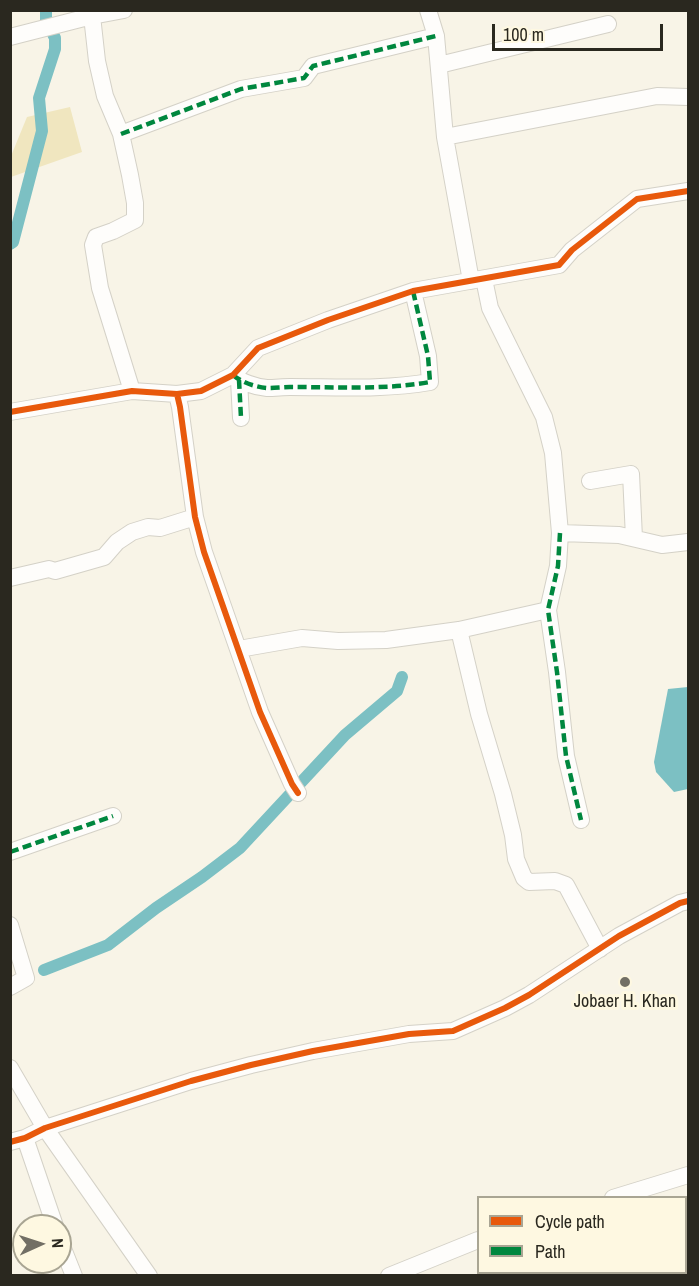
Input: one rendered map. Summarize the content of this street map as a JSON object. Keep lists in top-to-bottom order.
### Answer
{
  "places": ["Jobaer H. Khan"],
  "legend": ["Cycle path", "Path"],
  "scale_bar": "100 m",
  "north": "right"
}
